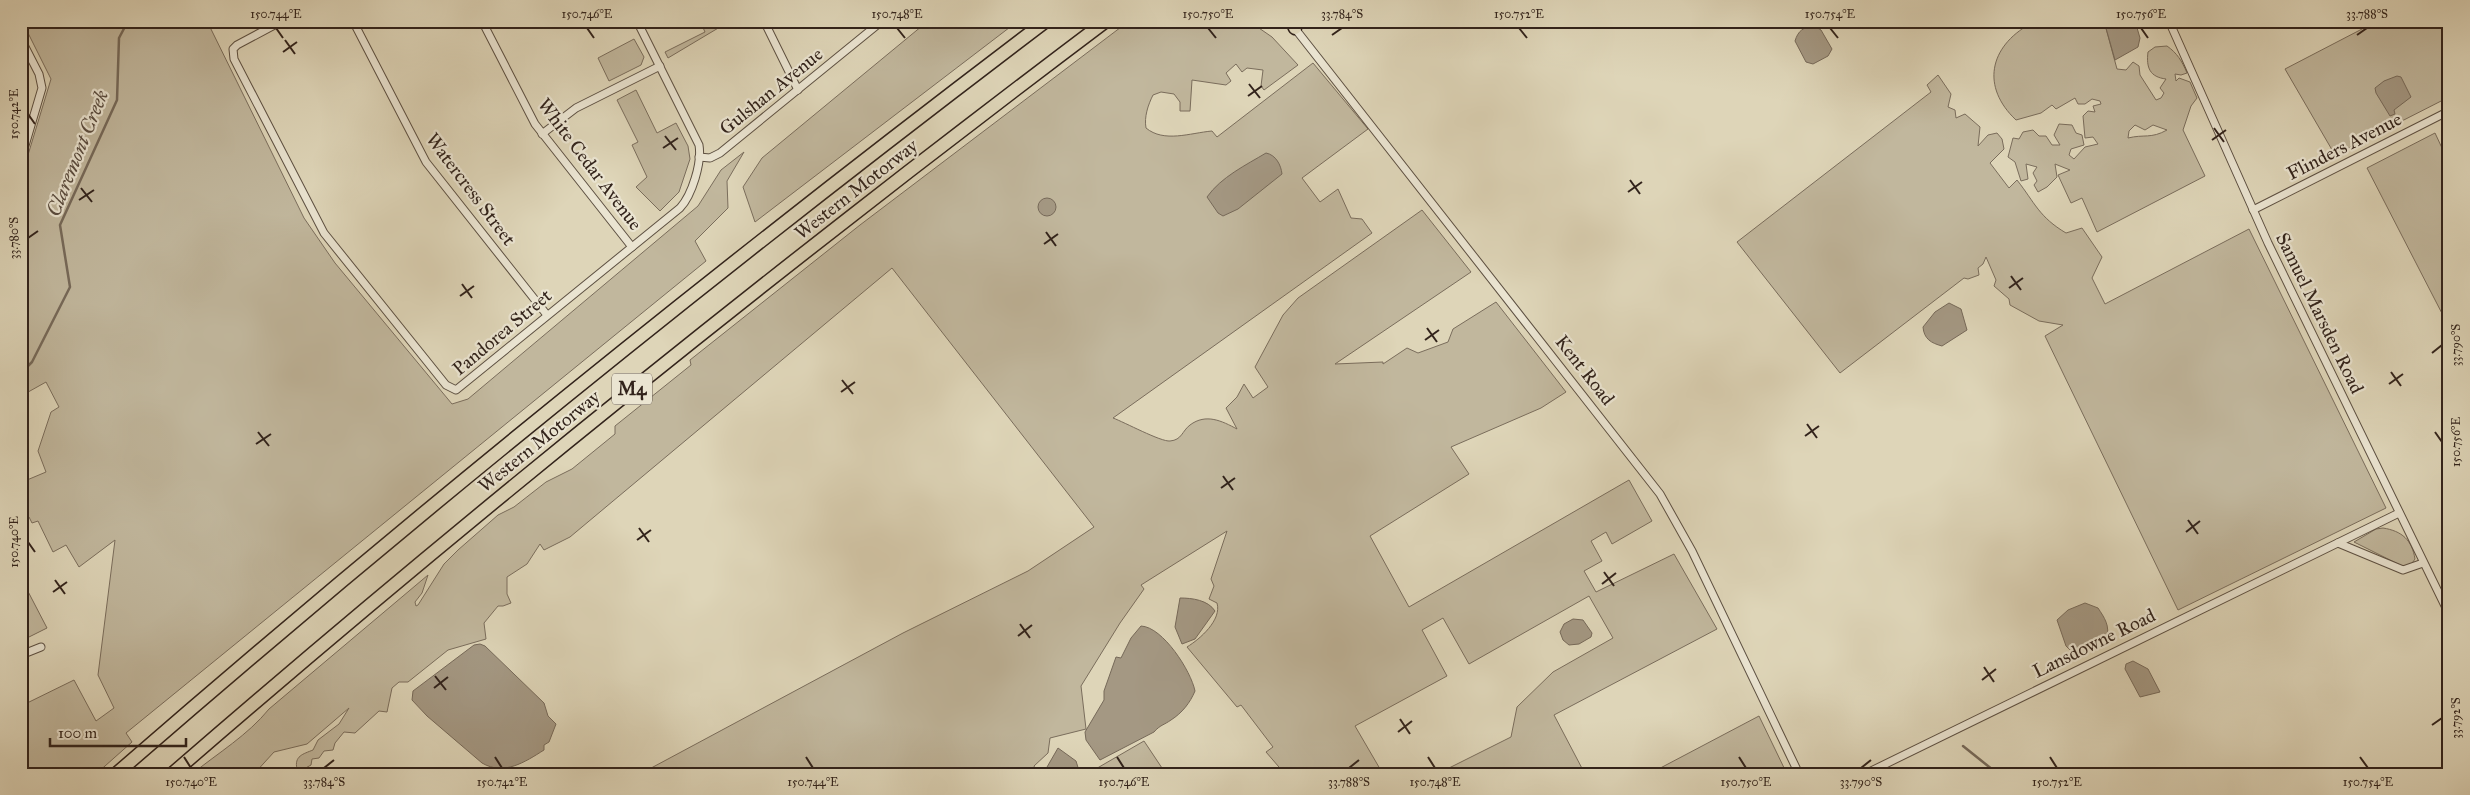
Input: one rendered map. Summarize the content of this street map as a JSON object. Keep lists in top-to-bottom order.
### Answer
{
  "streets": {
    "highway": ["Western Motorway", "M4"],
    "street": [
      "Gulshan Avenue",
      "Flinders Avenue",
      "White Cedar Avenue",
      "Watercress Street",
      "Samuel Marsden Road",
      "Pandorea Street",
      "Kent Road",
      "Lansdowne Road"
    ]
  },
  "crossings": [
    ["Gulshan Avenue", "Pandorea Street"],
    ["Flinders Avenue", "Samuel Marsden Road"],
    ["White Cedar Avenue", "Pandorea Street"],
    ["Watercress Street", "Pandorea Street"],
    ["Samuel Marsden Road", "Lansdowne Road"]
  ],
  "water": ["Claremont Creek"],
  "scale_bar": "100 m",
  "coordinates": [
    "150.744°E",
    "150.746°E",
    "150.748°E",
    "150.750°E",
    "33.784°S",
    "150.752°E",
    "150.754°E",
    "150.756°E",
    "33.788°S",
    "150.742°E",
    "33.780°S",
    "33.790°S",
    "150.740°E",
    "33.792°S"
  ]
}
